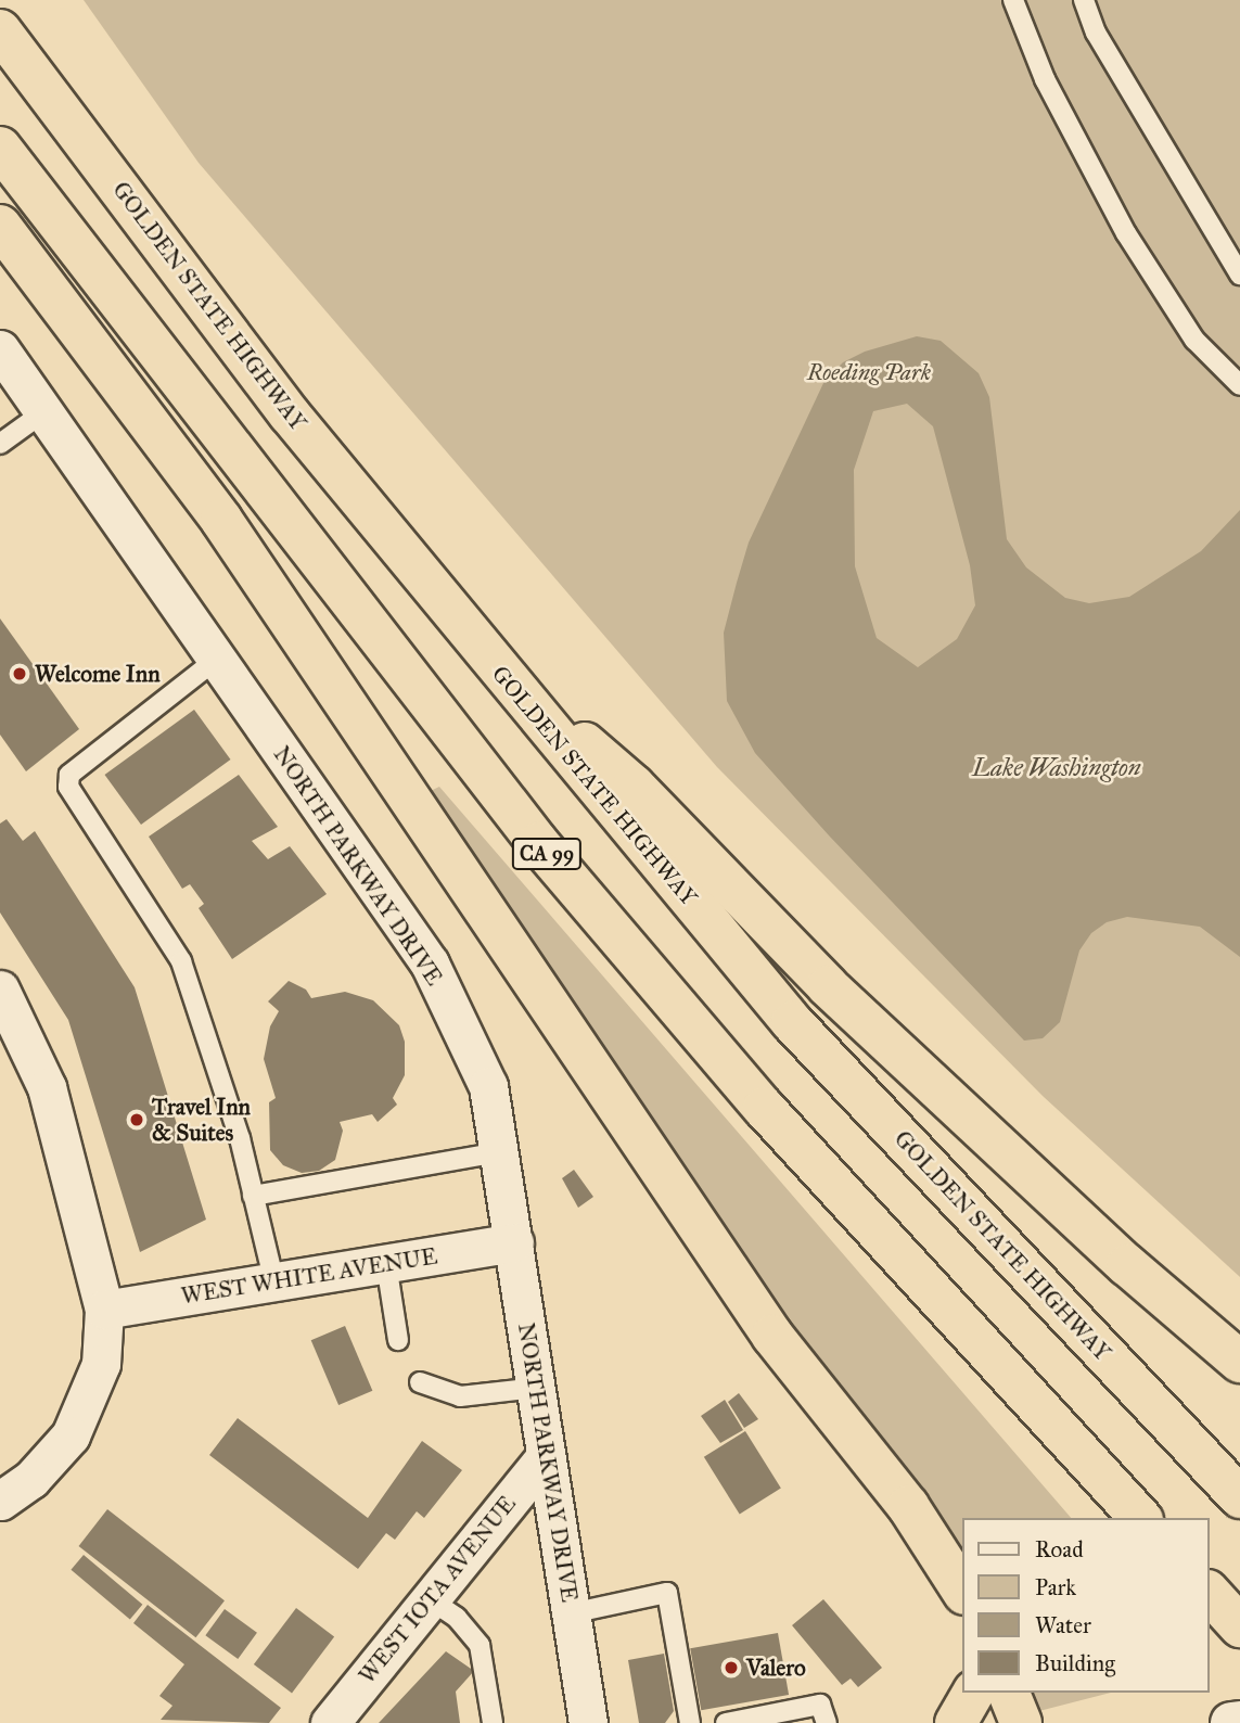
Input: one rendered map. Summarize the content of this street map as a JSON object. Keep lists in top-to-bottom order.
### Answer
{
  "streets": {
    "highway": ["GOLDEN STATE HIGHWAY", "CA 99"],
    "street": ["NORTH PARKWAY DRIVE", "WEST WHITE AVENUE", "WEST IOTA AVENUE"]
  },
  "crossings": [
    ["NORTH PARKWAY DRIVE", "WEST WHITE AVENUE"],
    ["NORTH PARKWAY DRIVE", "WEST IOTA AVENUE"]
  ],
  "water": ["Lake Washington"],
  "parks": ["Roeding Park"],
  "places": ["Welcome Inn", "Travel Inn & Suites", "Valero"],
  "legend": [
    "Road",
    "Park",
    "Water",
    "Building"
  ]
}
